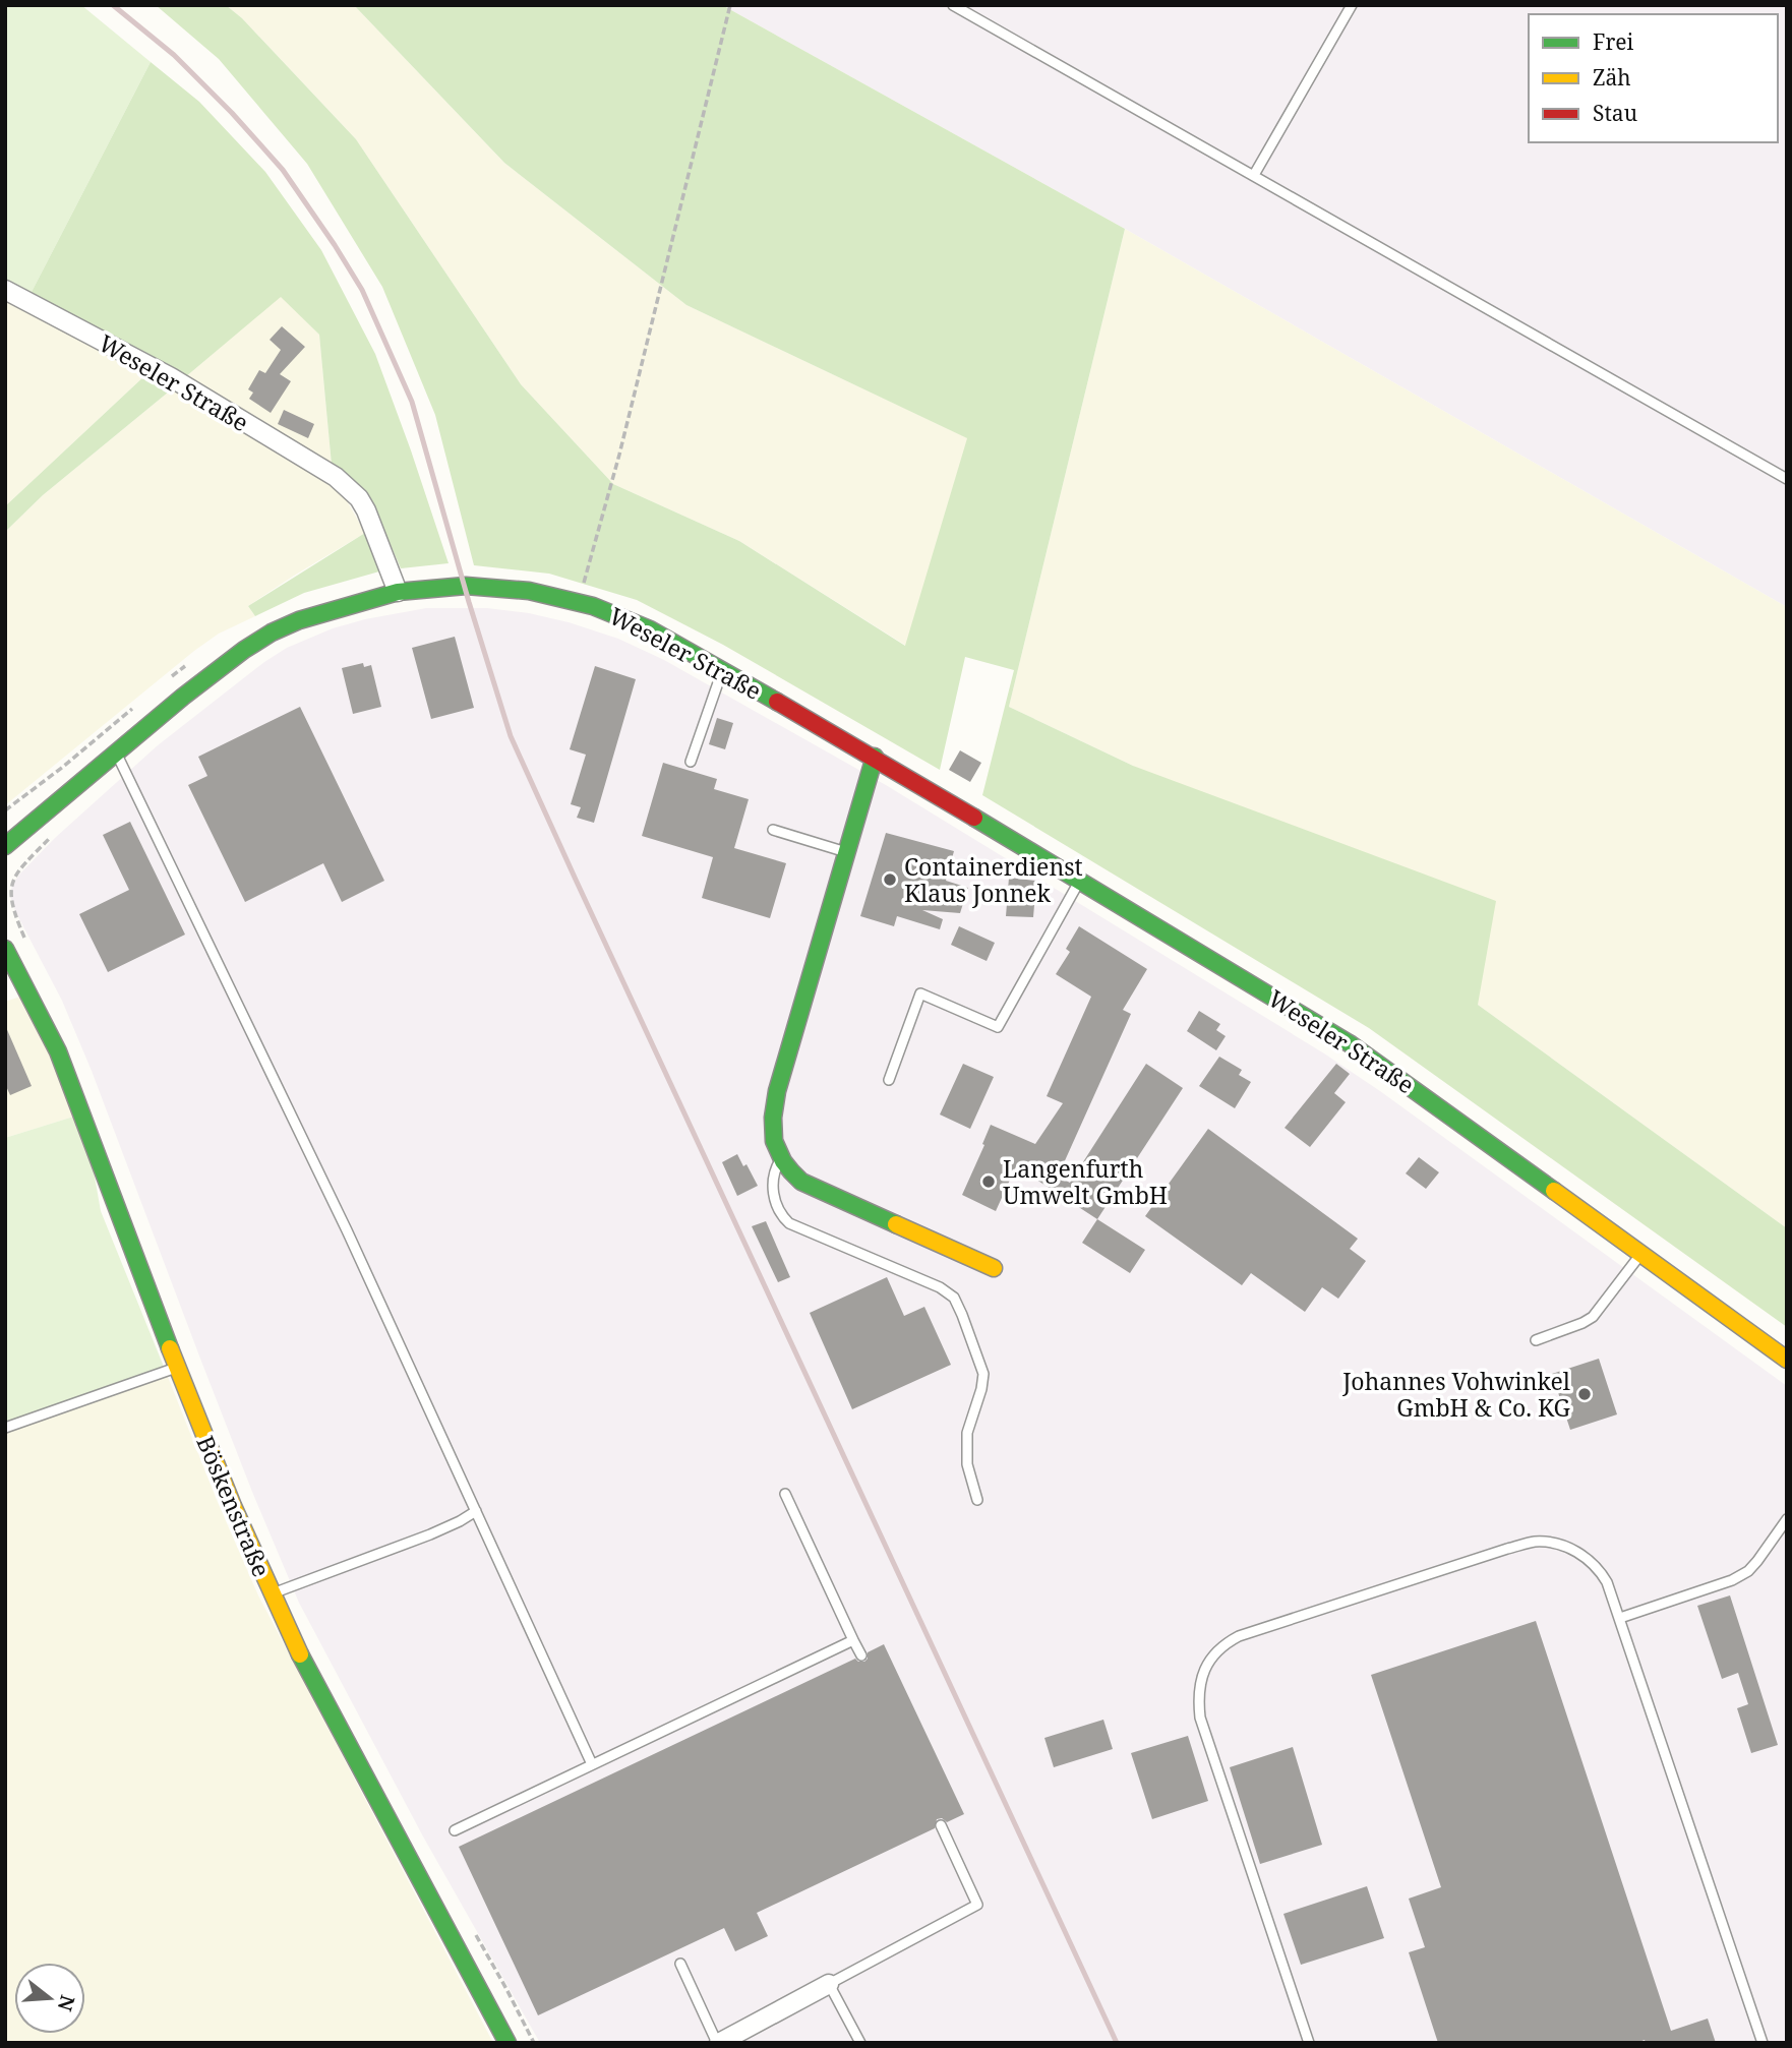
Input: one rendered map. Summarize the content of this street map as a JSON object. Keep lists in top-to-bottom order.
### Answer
{
  "streets": {
    "street": ["Weseler Straße", "Böskenstraße"]
  },
  "places": ["Containerdienst Klaus Jonnek", "Langenfurth Umwelt GmbH", "Johannes Vohwinkel GmbH & Co. KG"],
  "legend": ["Frei", "Zäh", "Stau"],
  "north": "right"
}
